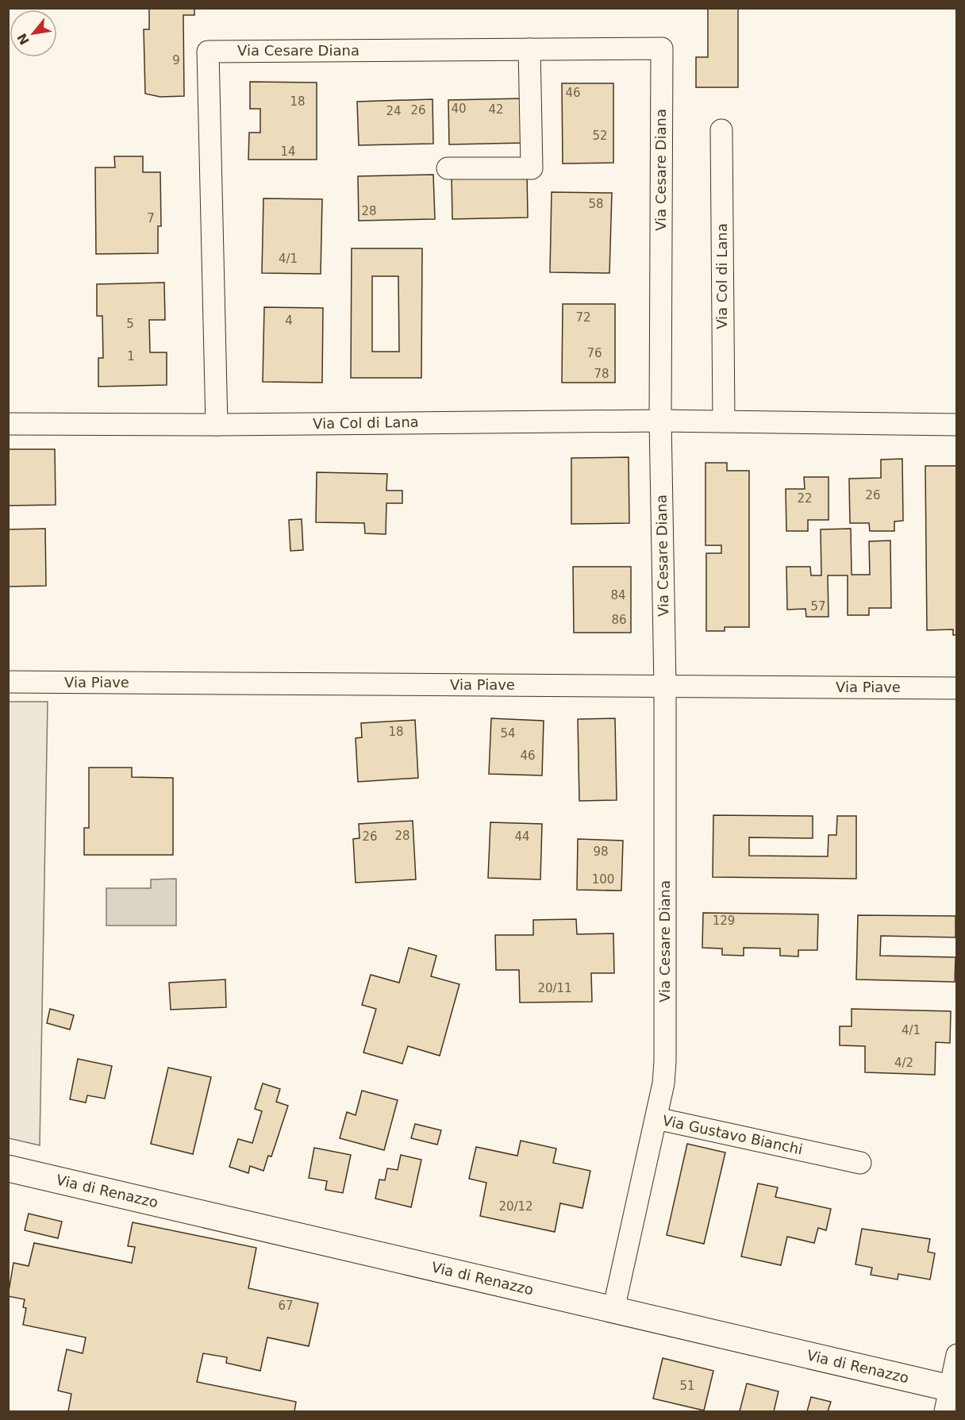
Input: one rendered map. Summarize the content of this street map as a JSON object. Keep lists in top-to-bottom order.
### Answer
{
  "streets": {
    "street": [
      "Via Cesare Diana",
      "Via Col di Lana",
      "Via Piave",
      "Via Gustavo Bianchi",
      "Via di Renazzo"
    ]
  },
  "crossings": [
    ["Via Cesare Diana", "Via Col di Lana"],
    ["Via Cesare Diana", "Via Piave"],
    ["Via Cesare Diana", "Via Gustavo Bianchi"],
    ["Via Gustavo Bianchi", "Via di Renazzo"]
  ],
  "house_numbers": [
    "9",
    "46",
    "18",
    "40",
    "42",
    "26",
    "24",
    "52",
    "14",
    "58",
    "28",
    "7",
    "4/1",
    "72",
    "4",
    "5",
    "76",
    "1",
    "78",
    "26",
    "22",
    "84",
    "57",
    "86",
    "18",
    "54",
    "46",
    "28",
    "26",
    "44",
    "98",
    "100",
    "129",
    "20/11",
    "4/1",
    "4/2",
    "20/12",
    "67",
    "51"
  ],
  "north": "bottom left"
}
